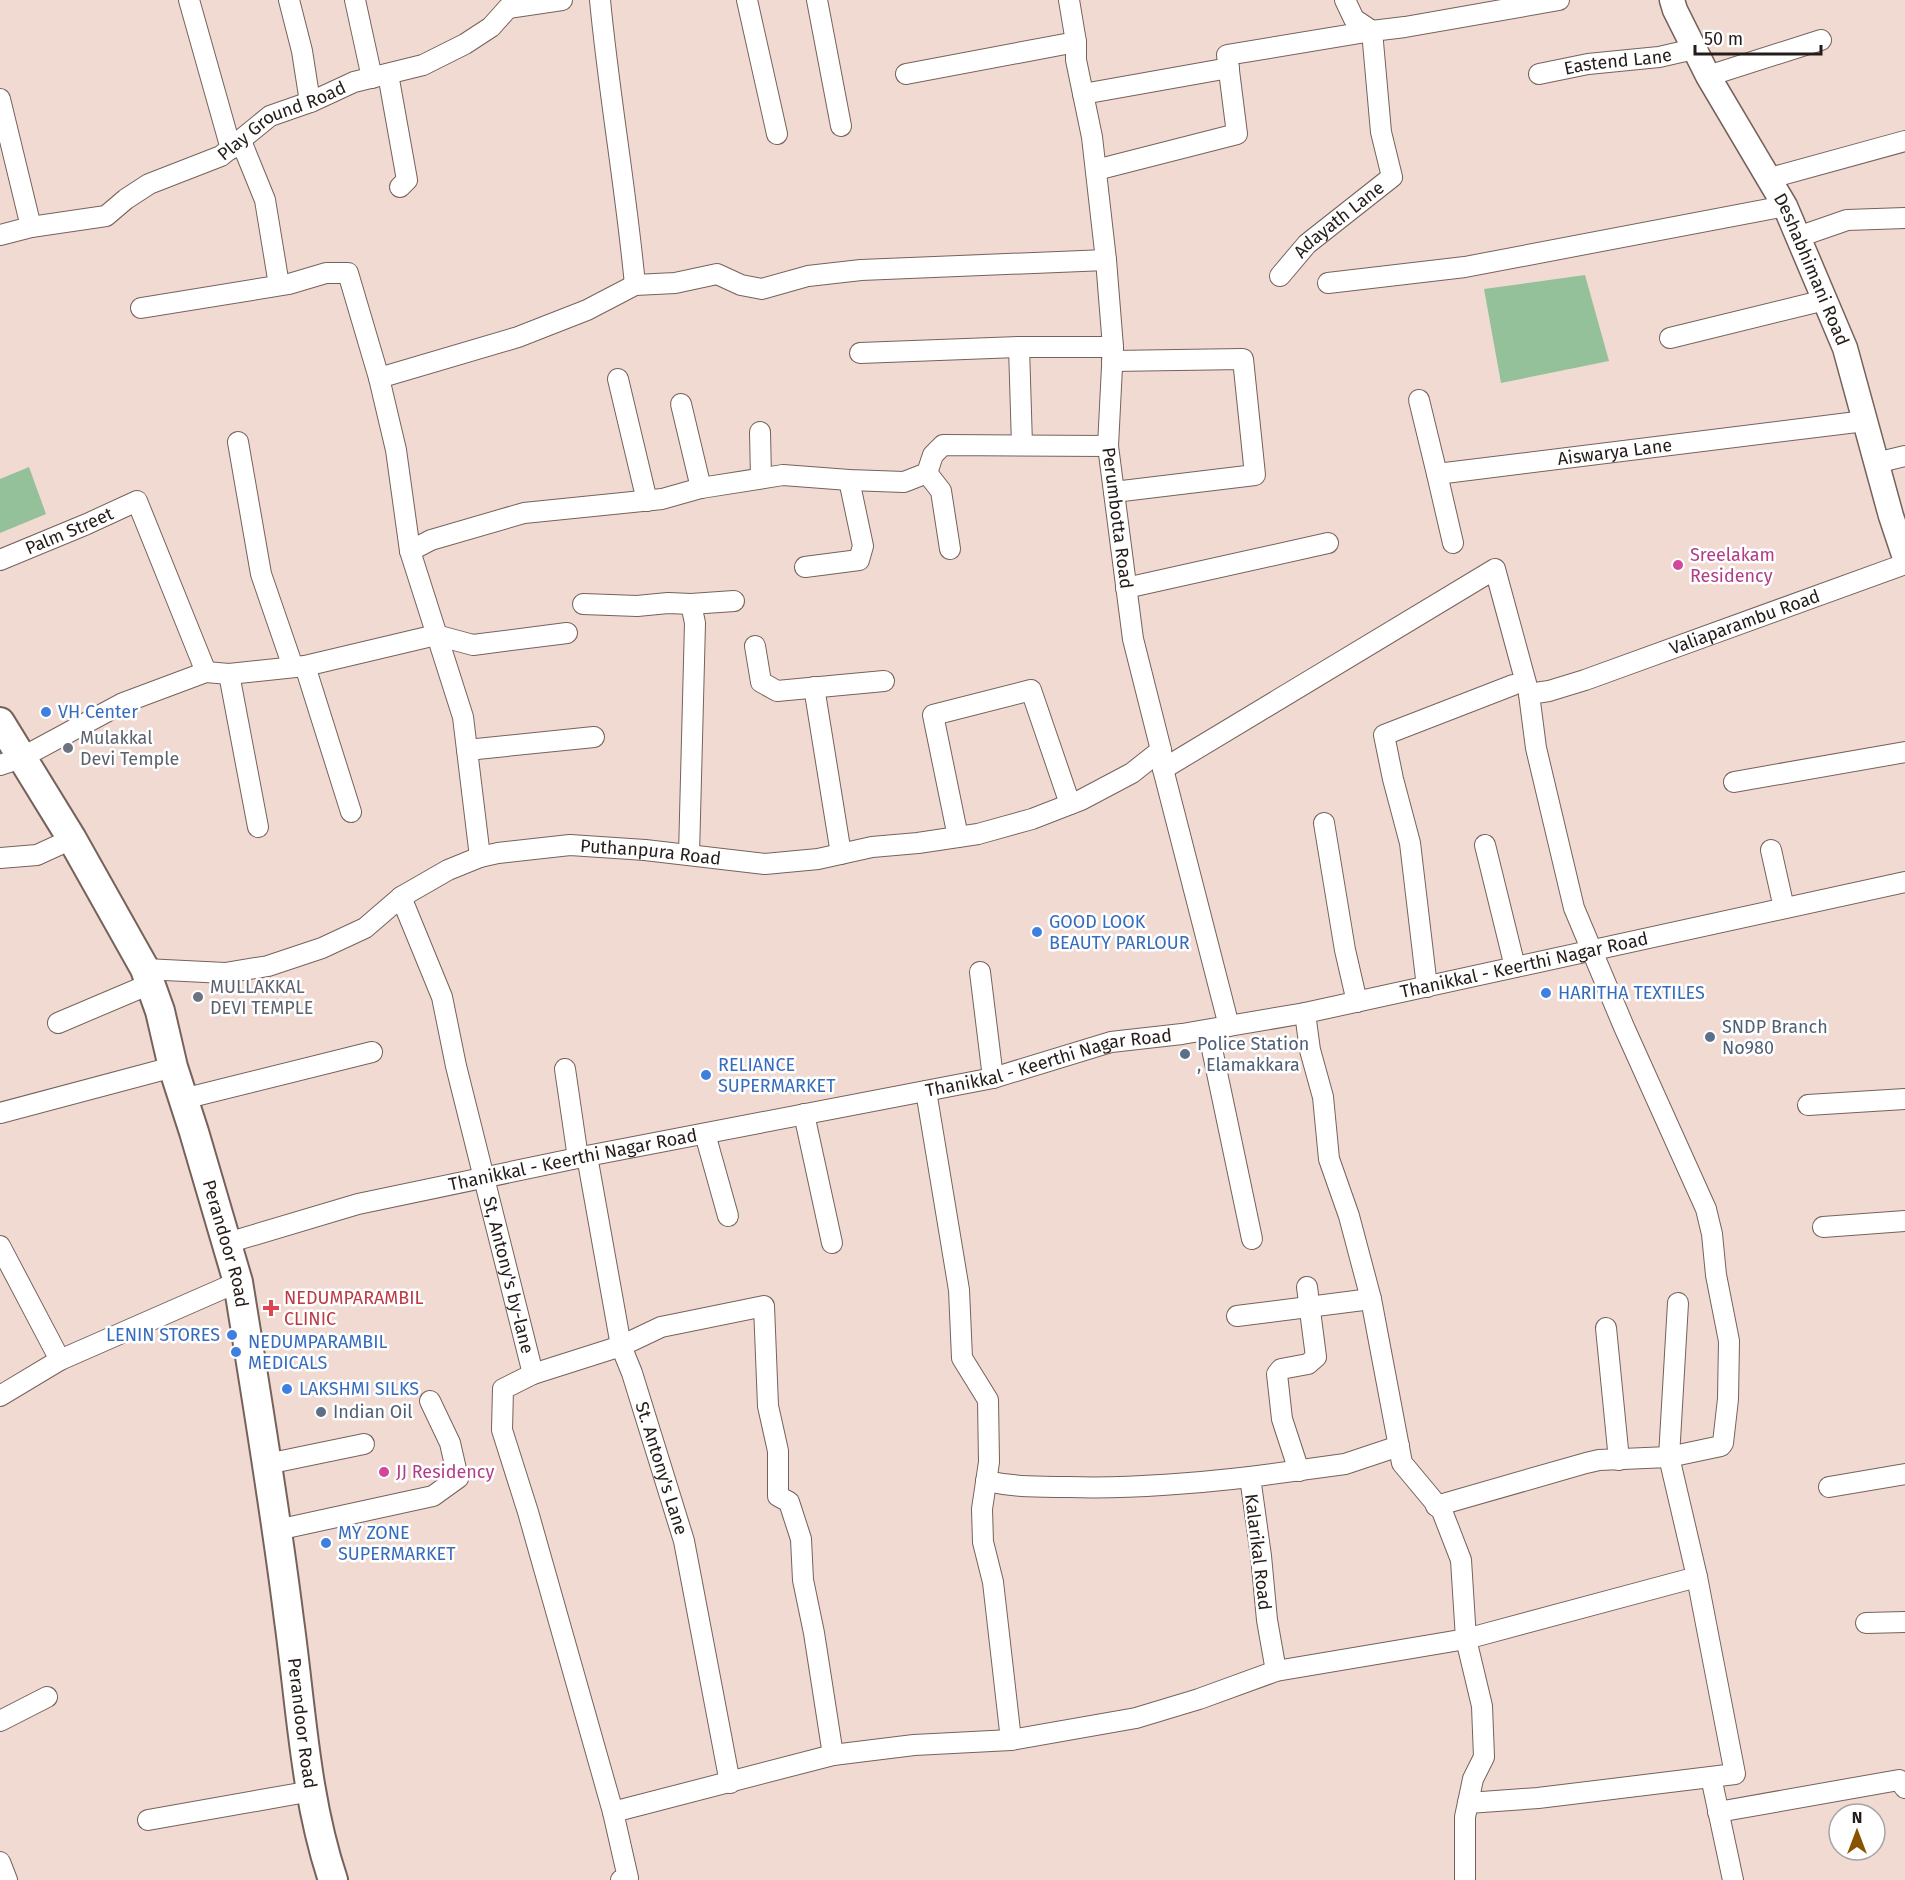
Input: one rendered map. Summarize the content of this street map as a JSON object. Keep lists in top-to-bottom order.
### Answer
{
  "streets": {
    "main road": ["Perandoor Road"],
    "street": [
      "Eastend Lane",
      "Play Ground Road",
      "Adayath Lane",
      "Deshabhimani Road",
      "Aiswarya Lane",
      "Perumbotta Road",
      "Palm Street",
      "Valiaparambu Road",
      "Puthanpura Road",
      "Thanikkal - Keerthi Nagar Road",
      "St, Antony's by-lane",
      "St. Antony's Lane",
      "Kalarikal Road"
    ]
  },
  "crossings": [
    ["Eastend Lane", "Deshabhimani Road"],
    ["Deshabhimani Road", "Aiswarya Lane"],
    ["Perumbotta Road", "Puthanpura Road"],
    ["Perumbotta Road", "Thanikkal - Keerthi Nagar Road"],
    ["Valiaparambu Road", "Puthanpura Road"],
    ["Valiaparambu Road", "Thanikkal - Keerthi Nagar Road"],
    ["Puthanpura Road", "Perandoor Road"],
    ["Puthanpura Road", "St, Antony's by-lane"],
    ["Thanikkal - Keerthi Nagar Road", "Perandoor Road"],
    ["Thanikkal - Keerthi Nagar Road", "St, Antony's by-lane"],
    ["Thanikkal - Keerthi Nagar Road", "St. Antony's Lane"]
  ],
  "places": {
    "other": [
      "Sreelakam Residency",
      "VH Center",
      "Mulakkal Devi Temple",
      "GOOD LOOK BEAUTY PARLOUR",
      "HARITHA TEXTILES",
      "MULLAKKAL DEVI TEMPLE",
      "SNDP Branch No980",
      "Police Station , Elamakkara",
      "RELIANCE SUPERMARKET",
      "LENIN STORES",
      "NEDUMPARAMBIL MEDICALS",
      "LAKSHMI SILKS",
      "Indian Oil",
      "JJ Residency",
      "MY ZONE SUPERMARKET"
    ],
    "health": ["NEDUMPARAMBIL CLINIC"]
  },
  "scale_bar": "50 m",
  "north": "top"
}
